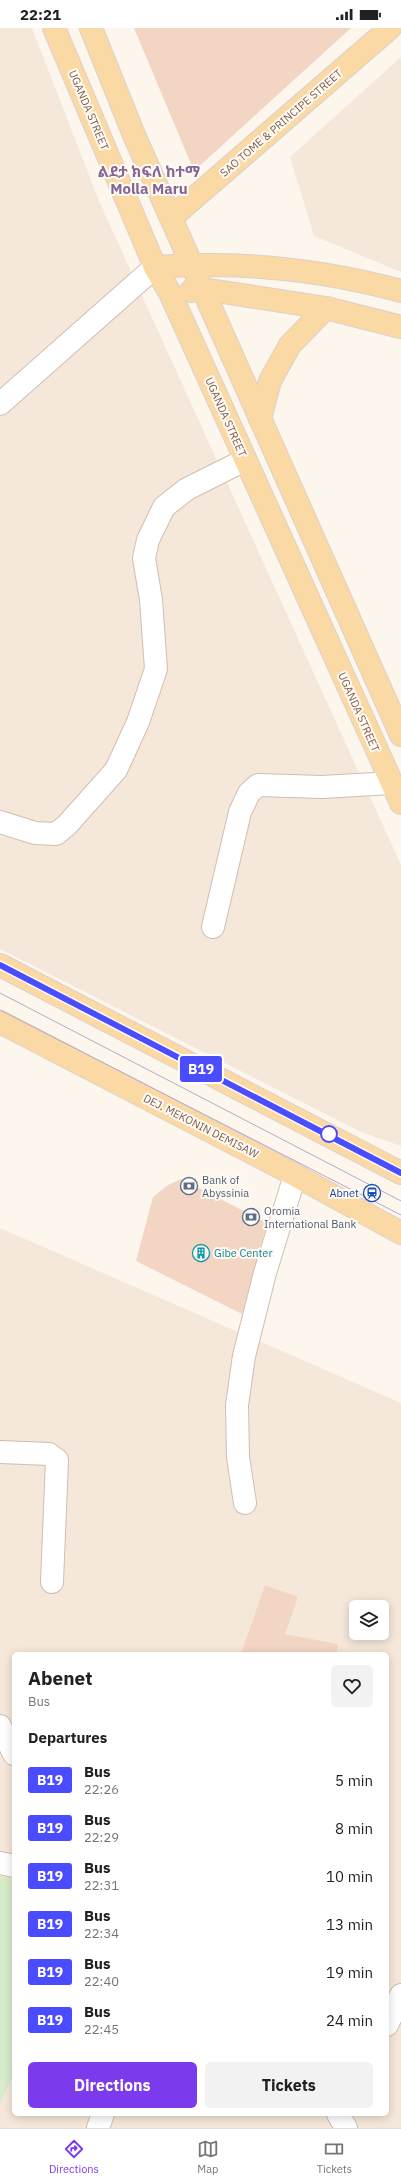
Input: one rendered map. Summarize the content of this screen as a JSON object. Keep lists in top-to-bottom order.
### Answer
{
  "streets": {
    "main road": ["UGANDA STREET", "SAO TOME & PRINCIPE STREET", "DEJ. MEKONIN DEMISAW"]
  },
  "districts": ["ልደታ ክፍለ ከተማ Molla Maru"],
  "places": {
    "bank": ["Bank of Abyssinia", "Oromia International Bank"],
    "station": ["Abnet"],
    "building": ["Gibe Center"]
  },
  "lines": ["bus line B19"],
  "page": {
    "status": "22:21",
    "on_map": "B19",
    "heading": [
      ["Abenet", "Bus"],
      "Departures"
    ],
    "list": [
      {
        "mark": "B19",
        "name": "Bus",
        "note": "22:26",
        "value": "5 min"
      },
      {
        "mark": "B19",
        "name": "Bus",
        "note": "22:29",
        "value": "8 min"
      },
      {
        "mark": "B19",
        "name": "Bus",
        "note": "22:31",
        "value": "10 min"
      },
      {
        "mark": "B19",
        "name": "Bus",
        "note": "22:34",
        "value": "13 min"
      },
      {
        "mark": "B19",
        "name": "Bus",
        "note": "22:40",
        "value": "19 min"
      },
      {
        "mark": "B19",
        "name": "Bus",
        "note": "22:45",
        "value": "24 min"
      }
    ],
    "buttons": ["Directions", "Tickets"],
    "tabs": ["Directions", "Map", "Tickets"]
  }
}
